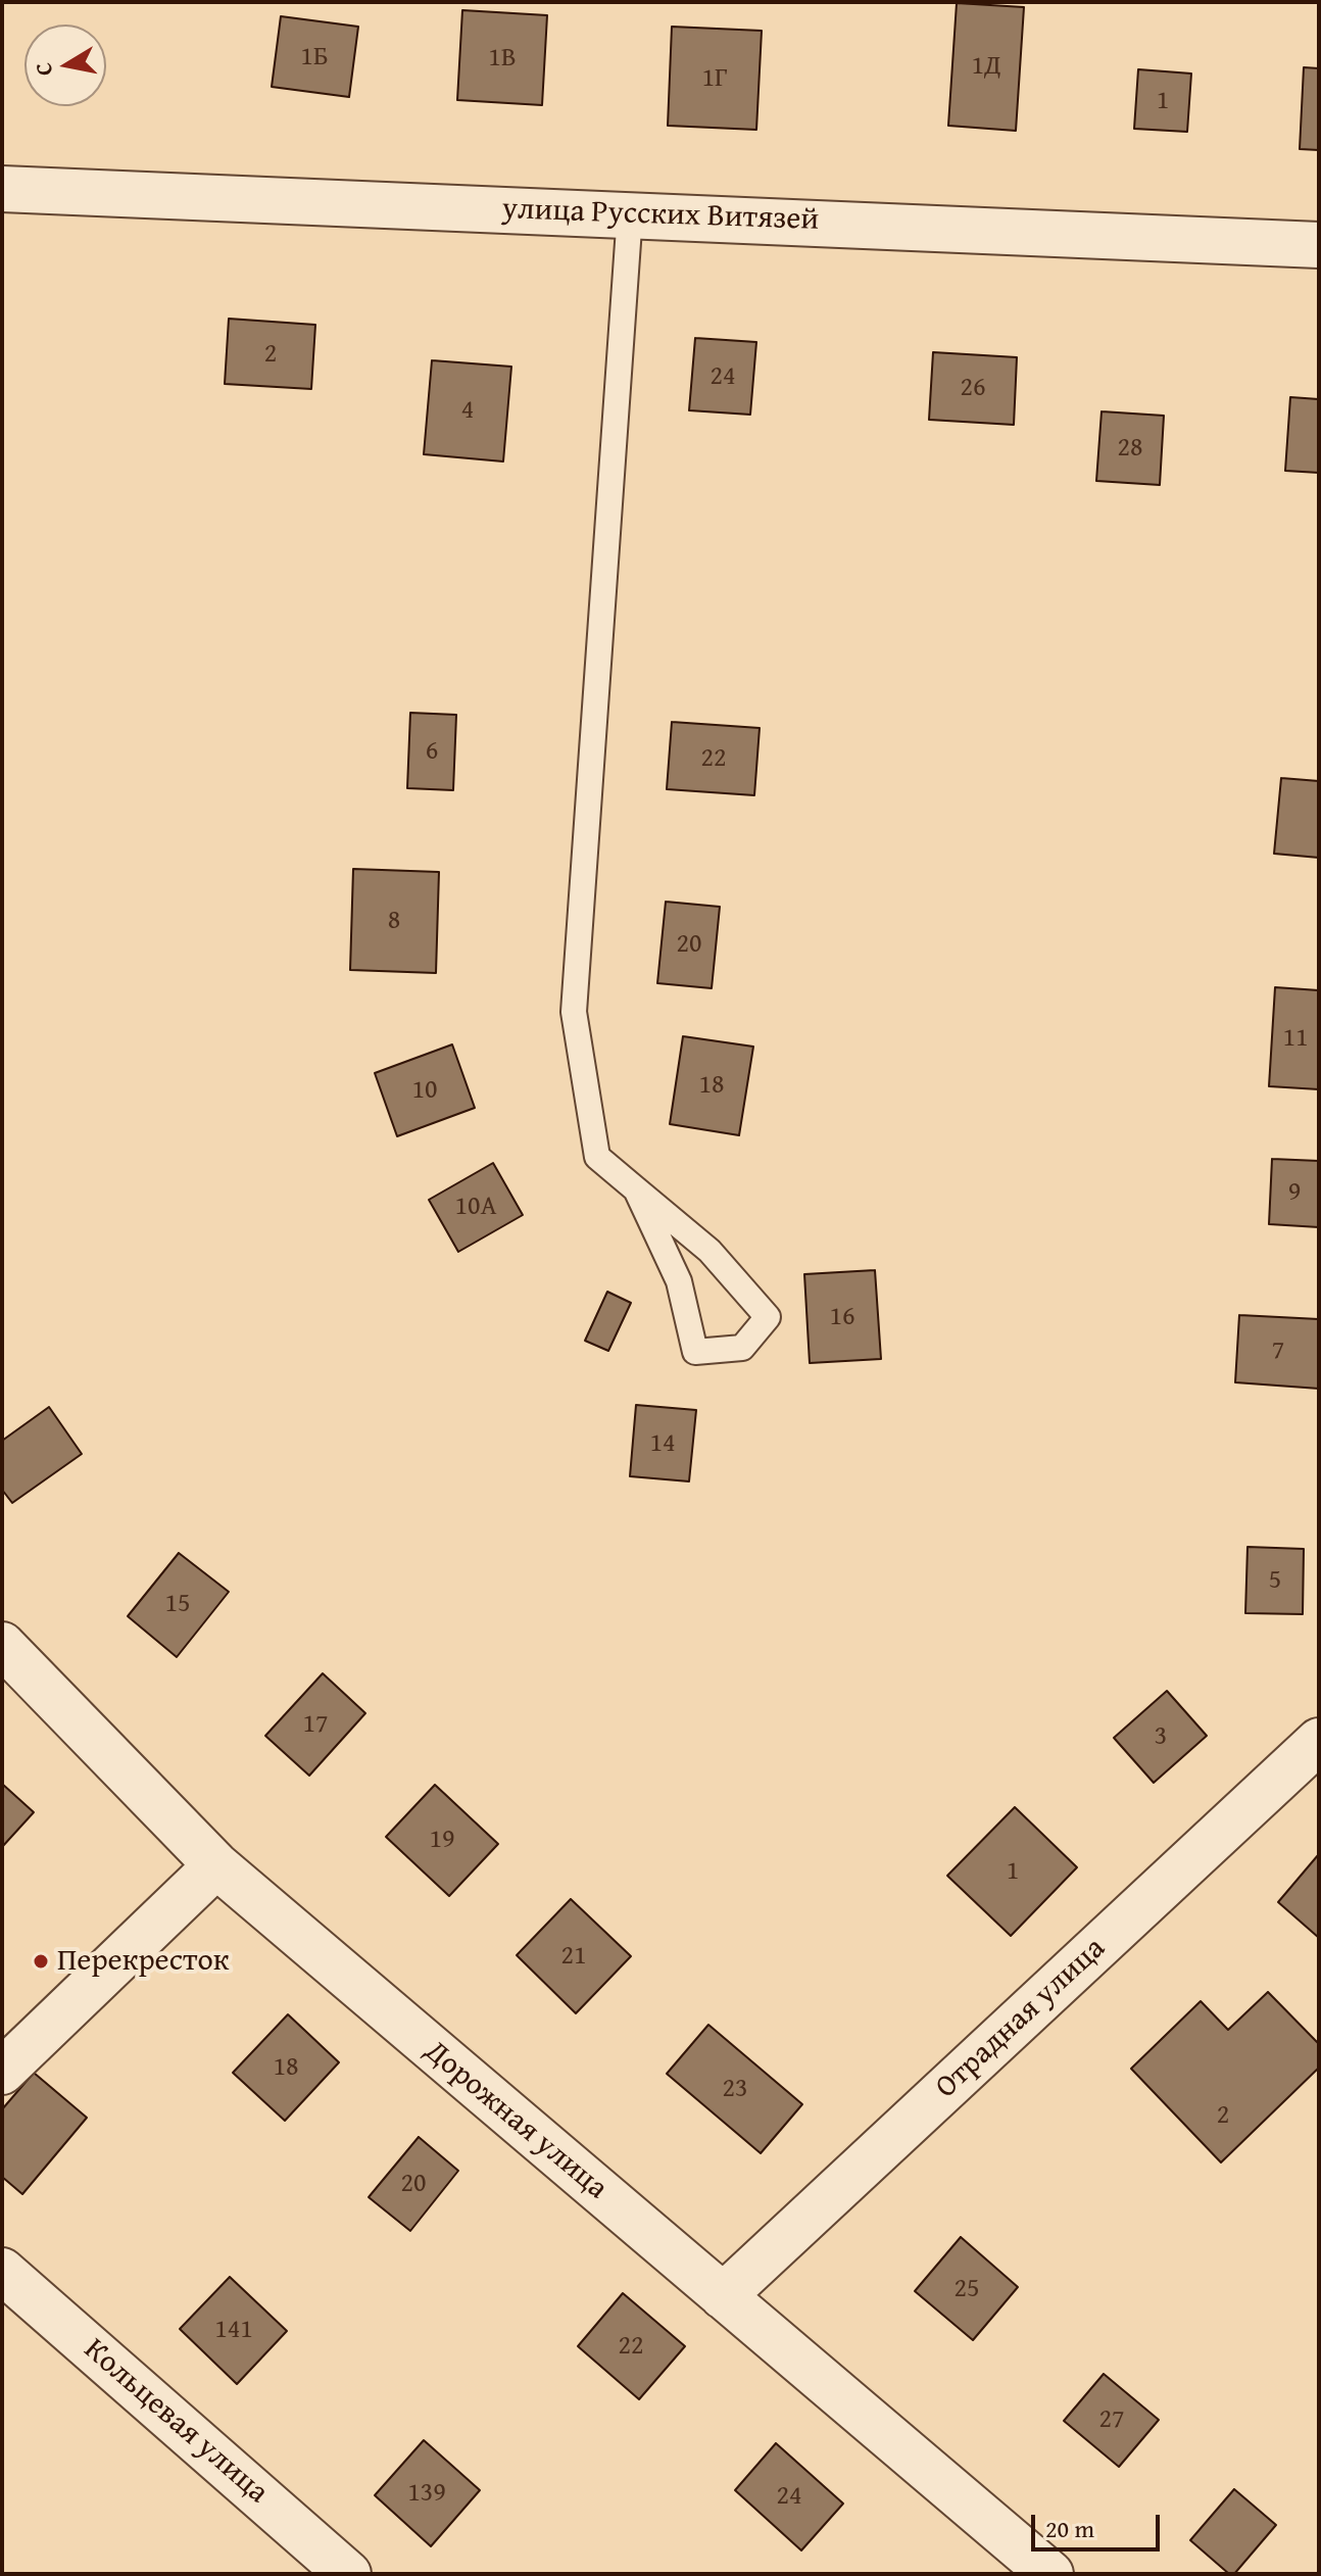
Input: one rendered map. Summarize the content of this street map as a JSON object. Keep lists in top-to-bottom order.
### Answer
{
  "streets": {
    "street": [
      "улица Русских Витязей",
      "Отрадная улица",
      "Дорожная улица",
      "Кольцевая улица"
    ]
  },
  "crossings": [
    ["Отрадная улица", "Дорожная улица"]
  ],
  "places": ["Перекресток"],
  "house_numbers": [
    "1Б",
    "1В",
    "1Д",
    "1Г",
    "1",
    "2",
    "24",
    "26",
    "4",
    "28",
    "6",
    "22",
    "8",
    "20",
    "11",
    "18",
    "10",
    "9",
    "10А",
    "16",
    "7",
    "14",
    "5",
    "15",
    "17",
    "3",
    "19",
    "1",
    "21",
    "18",
    "23",
    "2",
    "20",
    "25",
    "141",
    "22",
    "27",
    "139",
    "24"
  ],
  "scale_bar": "20 m",
  "north": "left"
}
